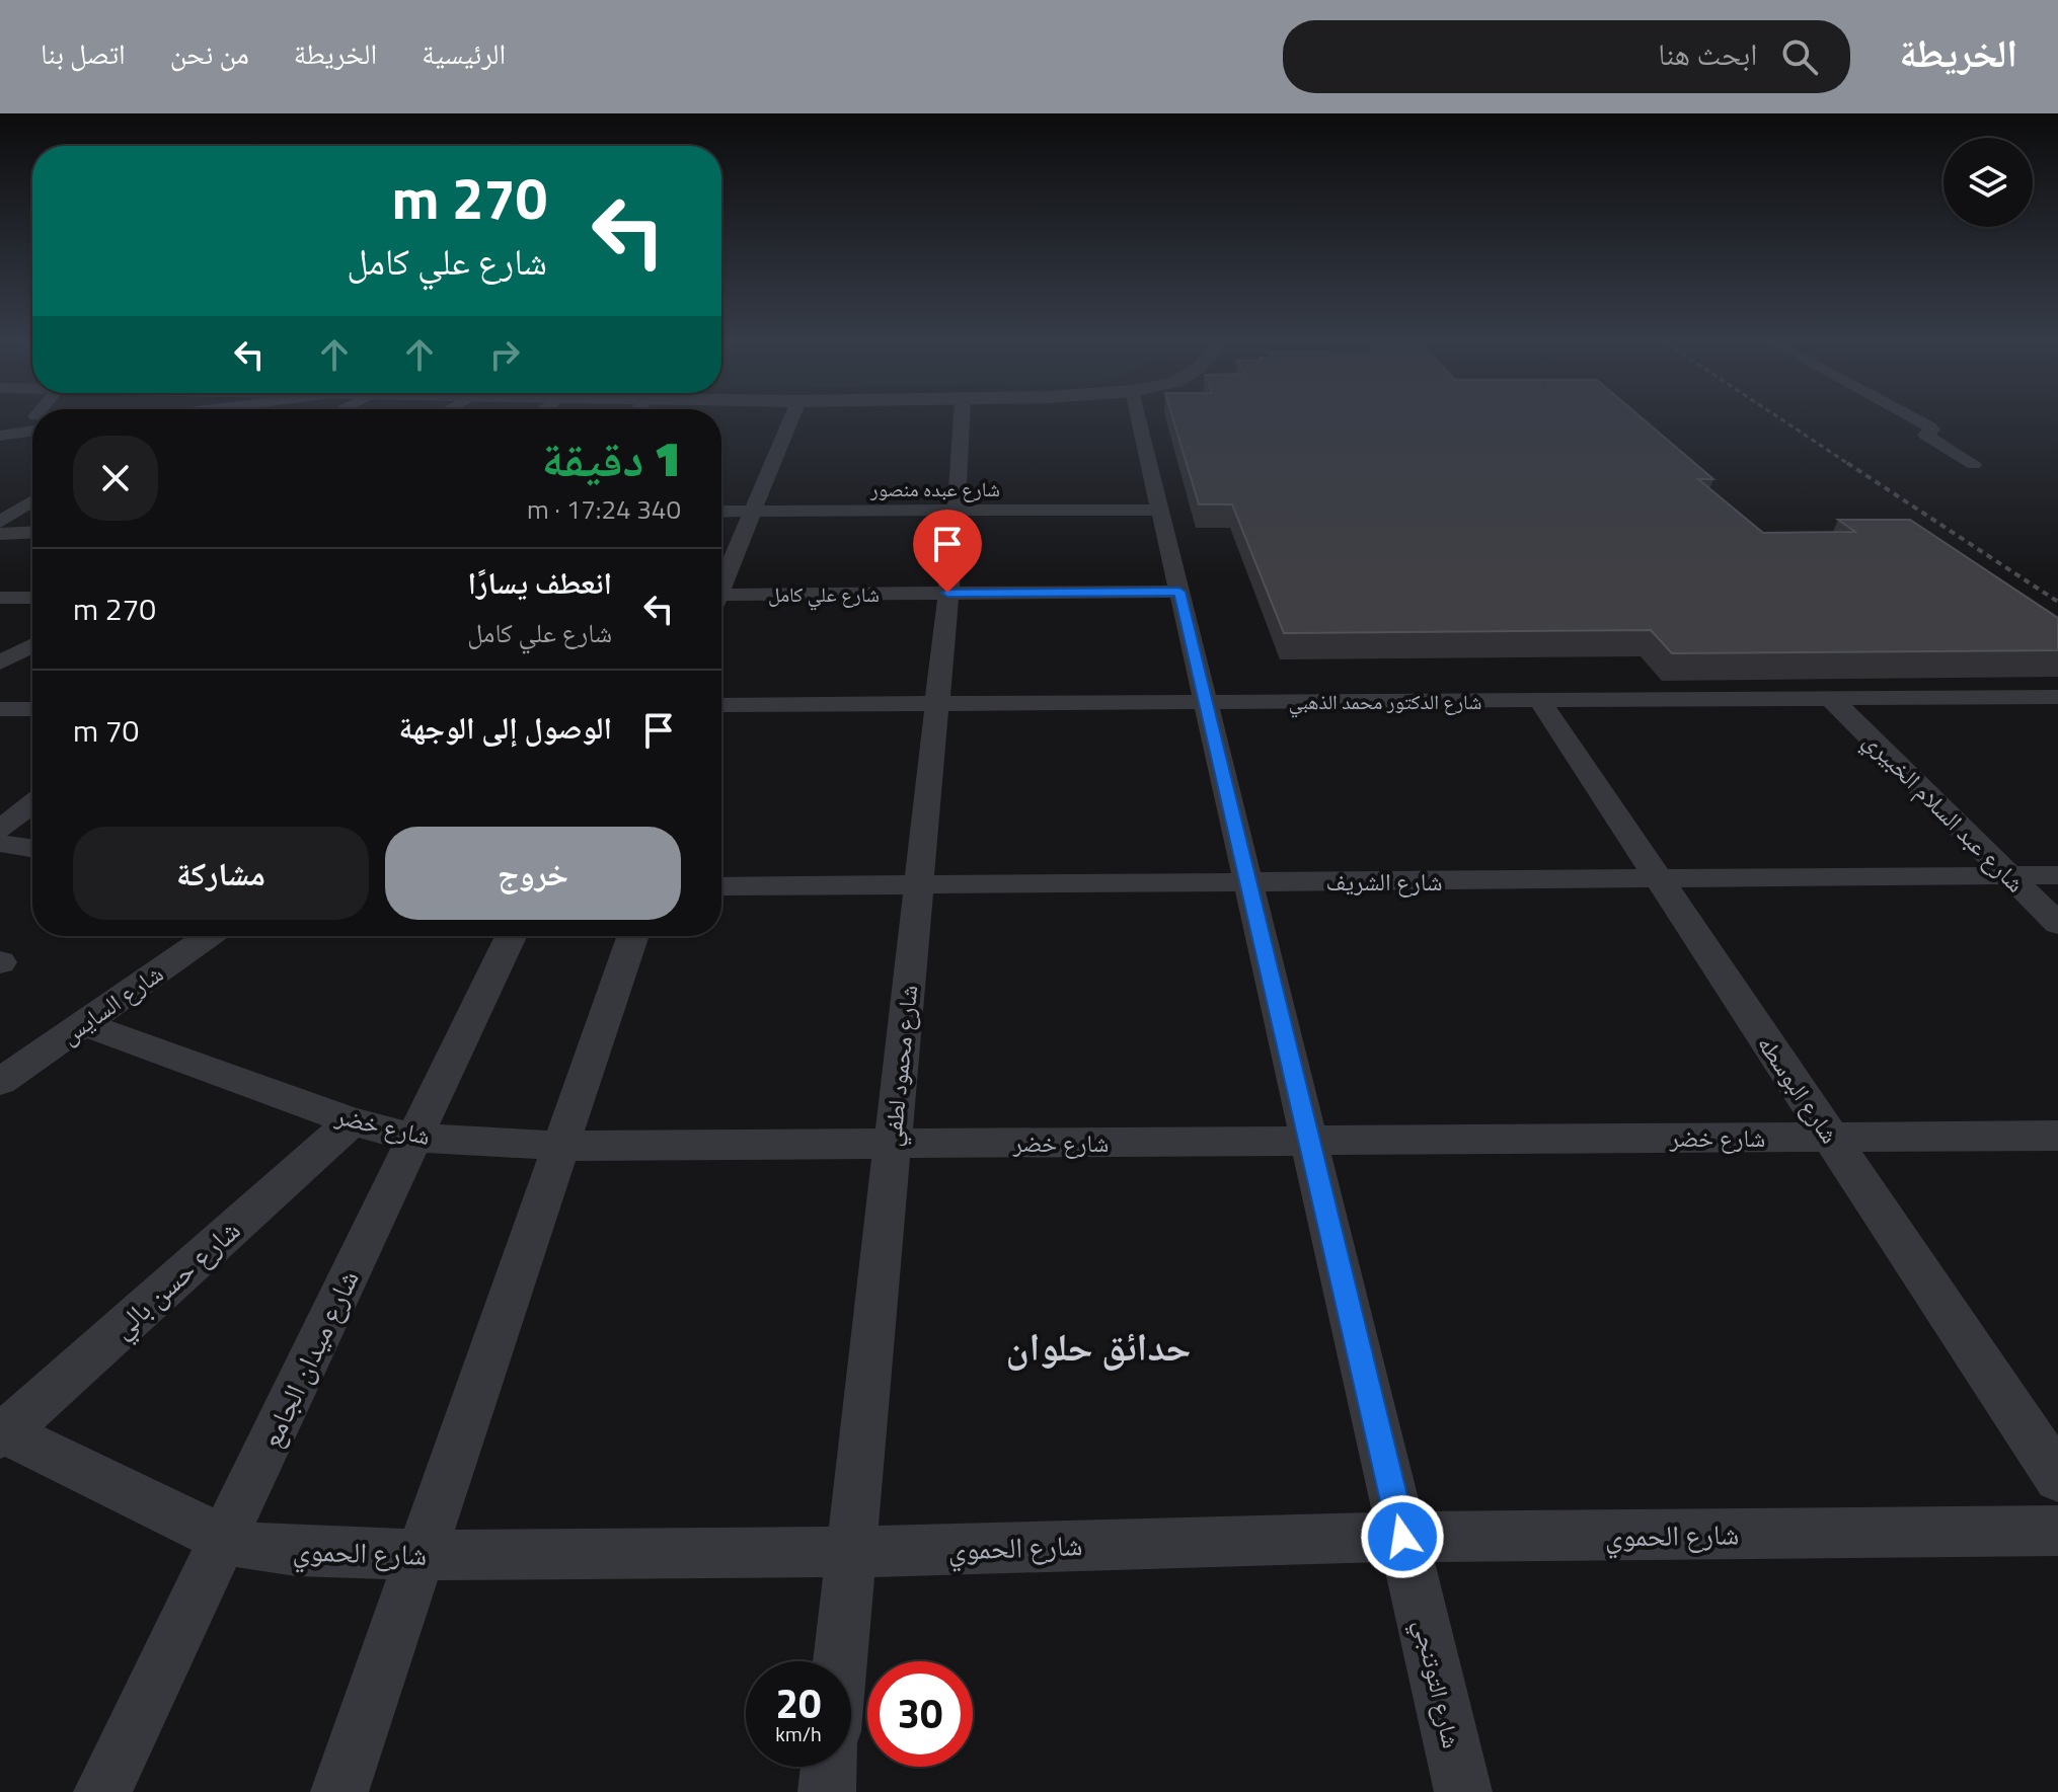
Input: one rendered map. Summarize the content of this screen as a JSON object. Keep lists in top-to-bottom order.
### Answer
{
  "streets": {
    "street": [
      "شارع عبده منصور",
      "شارع علي كامل",
      "شارع الدكتور محمد الذهبي",
      "شارع عبد السلام الخبيري",
      "شارع الشريف",
      "شارع السايس",
      "شارع محمود لطفي",
      "شارع البوسطه",
      "شارع خضر",
      "شارع حسن بالي",
      "شارع ميدان الجامع",
      "شارع الحموي",
      "شارع التوتنجي"
    ]
  },
  "crossings": [
    ["شارع عبده منصور", "شارع محمود لطفي"],
    ["شارع عبده منصور", "شارع التوتنجي"],
    ["شارع علي كامل", "شارع محمود لطفي"],
    ["شارع علي كامل", "شارع التوتنجي"],
    ["شارع الدكتور محمد الذهبي", "شارع عبد السلام الخبيري"],
    ["شارع الدكتور محمد الذهبي", "شارع محمود لطفي"],
    ["شارع الدكتور محمد الذهبي", "شارع البوسطه"],
    ["شارع الدكتور محمد الذهبي", "شارع التوتنجي"],
    ["شارع عبد السلام الخبيري", "شارع الشريف"],
    ["شارع الشريف", "شارع محمود لطفي"],
    ["شارع الشريف", "شارع البوسطه"],
    ["شارع الشريف", "شارع التوتنجي"],
    ["شارع السايس", "شارع خضر"],
    ["شارع محمود لطفي", "شارع خضر"],
    ["شارع محمود لطفي", "شارع الحموي"],
    ["شارع البوسطه", "شارع خضر"],
    ["شارع خضر", "شارع حسن بالي"],
    ["شارع خضر", "شارع ميدان الجامع"],
    ["شارع خضر", "شارع التوتنجي"],
    ["شارع حسن بالي", "شارع الحموي"],
    ["شارع ميدان الجامع", "شارع الحموي"],
    ["شارع الحموي", "شارع التوتنجي"]
  ],
  "districts": ["حدائق حلوان"],
  "page": {
    "header": "الخريطة",
    "search": "ابحث هنا",
    "nav": [
      "الرئيسية",
      "الخريطة",
      "من نحن",
      "اتصل بنا"
    ],
    "turn": ["270 m", "شارع علي كامل"],
    "heading": ["1 دقيقة", "340 m · 17:24"],
    "list": [
      {
        "name": "انعطف يسارًا",
        "note": "شارع علي كامل",
        "value": "270 m"
      },
      {
        "name": "الوصول إلى الوجهة",
        "value": "70 m"
      }
    ],
    "buttons": ["خروج", "مشاركة"],
    "speed": "20 km/h",
    "limit": "30"
  }
}
